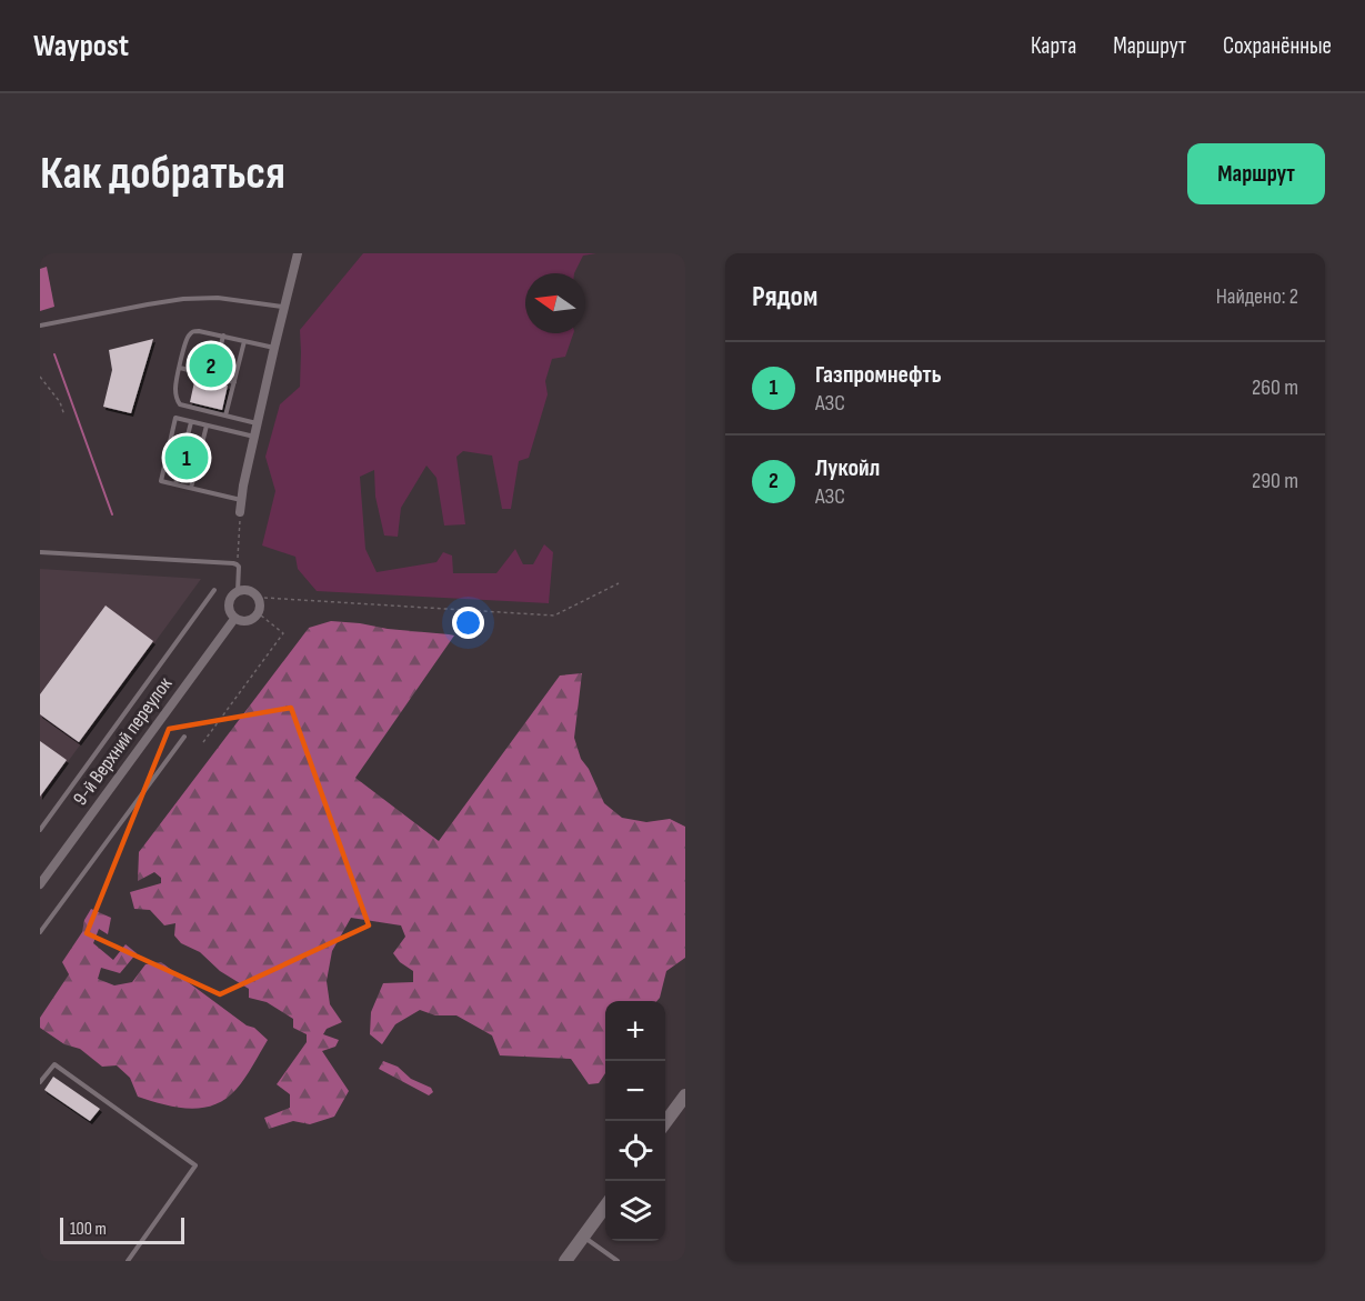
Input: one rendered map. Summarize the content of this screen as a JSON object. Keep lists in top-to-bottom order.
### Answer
{
  "streets": {
    "street": ["9-й Верхний переулок"]
  },
  "scale_bar": "100 m",
  "north": "left",
  "page": {
    "header": "Waypost",
    "nav": ["Карта", "Маршрут", "Сохранённые"],
    "buttons": "Маршрут",
    "title": "Как добраться",
    "heading": ["Рядом", "Найдено: 2"],
    "list": [
      {
        "mark": "1",
        "name": "Газпромнефть",
        "note": "АЗС",
        "value": "260 m"
      },
      {
        "mark": "2",
        "name": "Лукойл",
        "note": "АЗС",
        "value": "290 m"
      }
    ],
    "pins": ["2", "1"],
    "map_buttons": ["+", "−"],
    "scale": "100 m"
  }
}
